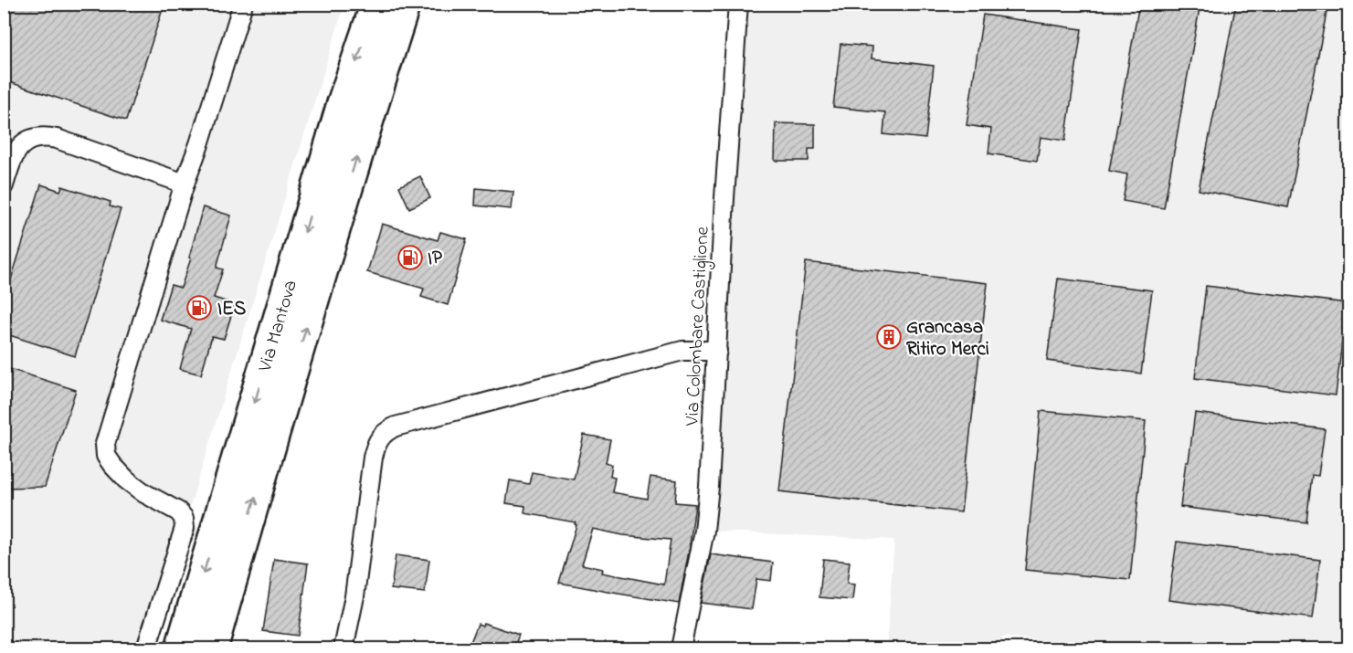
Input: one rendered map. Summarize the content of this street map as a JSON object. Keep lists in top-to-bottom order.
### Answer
{
  "streets": {
    "highway": ["Via Mantova"],
    "street": ["Via Colombare Castiglione"]
  },
  "places": {
    "fuel station": ["IP", "IES"],
    "building": ["Grancasa Ritiro Merci"]
  }
}
